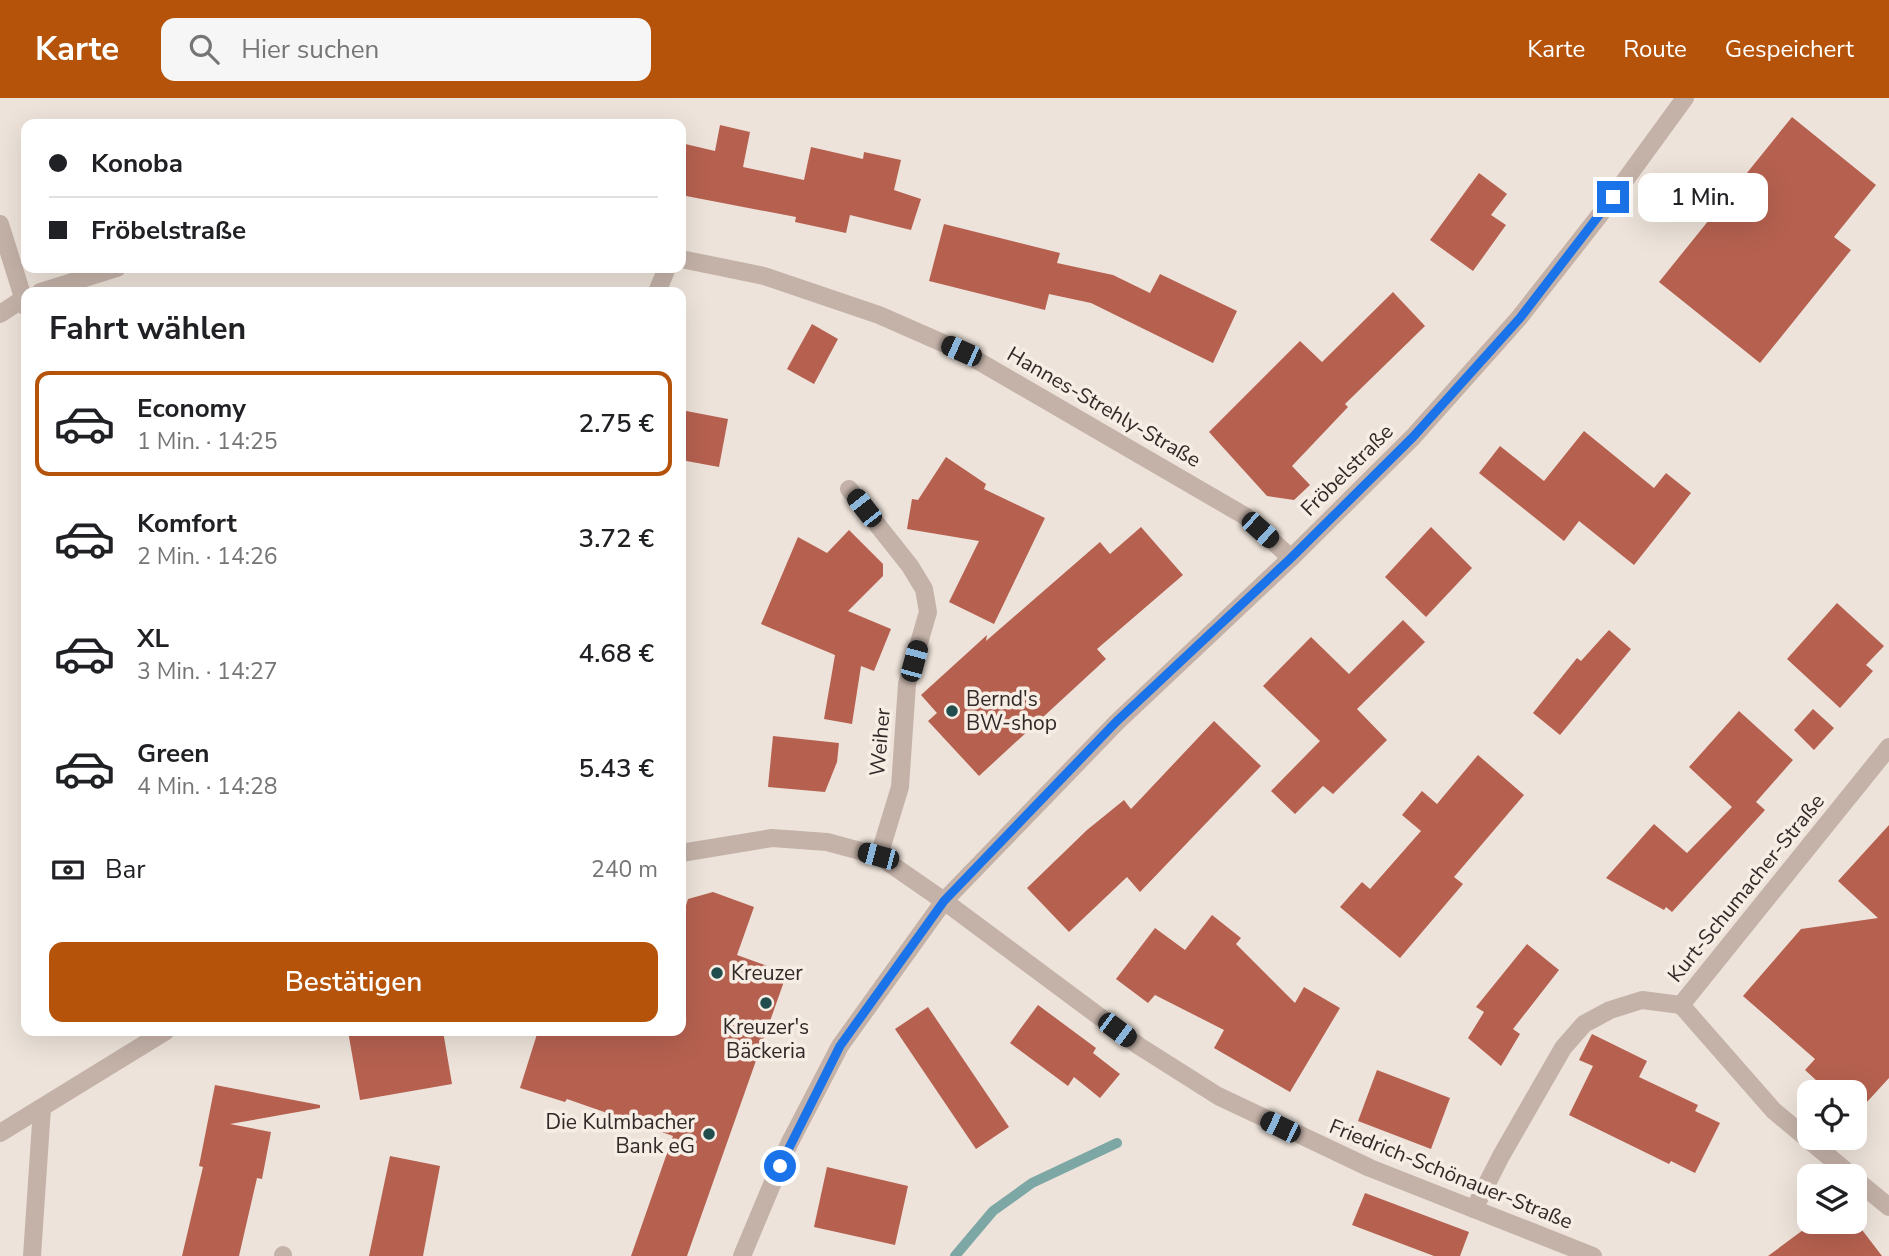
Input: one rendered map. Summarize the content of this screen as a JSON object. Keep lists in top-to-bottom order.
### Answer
{
  "streets": {
    "street": [
      "Hannes-Strehly-Straße",
      "Fröbelstraße",
      "Weiher",
      "Kurt-Schumacher-Straße",
      "Friedrich-Schönauer-Straße"
    ]
  },
  "crossings": [
    ["Hannes-Strehly-Straße", "Fröbelstraße"],
    ["Fröbelstraße", "Friedrich-Schönauer-Straße"],
    ["Weiher", "Friedrich-Schönauer-Straße"],
    ["Kurt-Schumacher-Straße", "Friedrich-Schönauer-Straße"]
  ],
  "places": [
    "Bernd's BW-shop",
    "Kreuzer",
    "Kreuzer's Bäckeria",
    "Die Kulmbacher Bank eG"
  ],
  "page": {
    "header": "Karte",
    "search": "Hier suchen",
    "nav": ["Karte", "Route", "Gespeichert"],
    "banner": ["Konoba", "Fröbelstraße"],
    "bubble": "1 Min.",
    "heading": "Fahrt wählen",
    "list": [
      {
        "name": "Economy",
        "note": "1 Min. · 14:25",
        "value": "2.75 €"
      },
      {
        "name": "Komfort",
        "note": "2 Min. · 14:26",
        "value": "3.72 €"
      },
      {
        "name": "XL",
        "note": "3 Min. · 14:27",
        "value": "4.68 €"
      },
      {
        "name": "Green",
        "note": "4 Min. · 14:28",
        "value": "5.43 €"
      }
    ],
    "pay": ["Bar", "240 m"],
    "buttons": "Bestätigen"
  }
}
